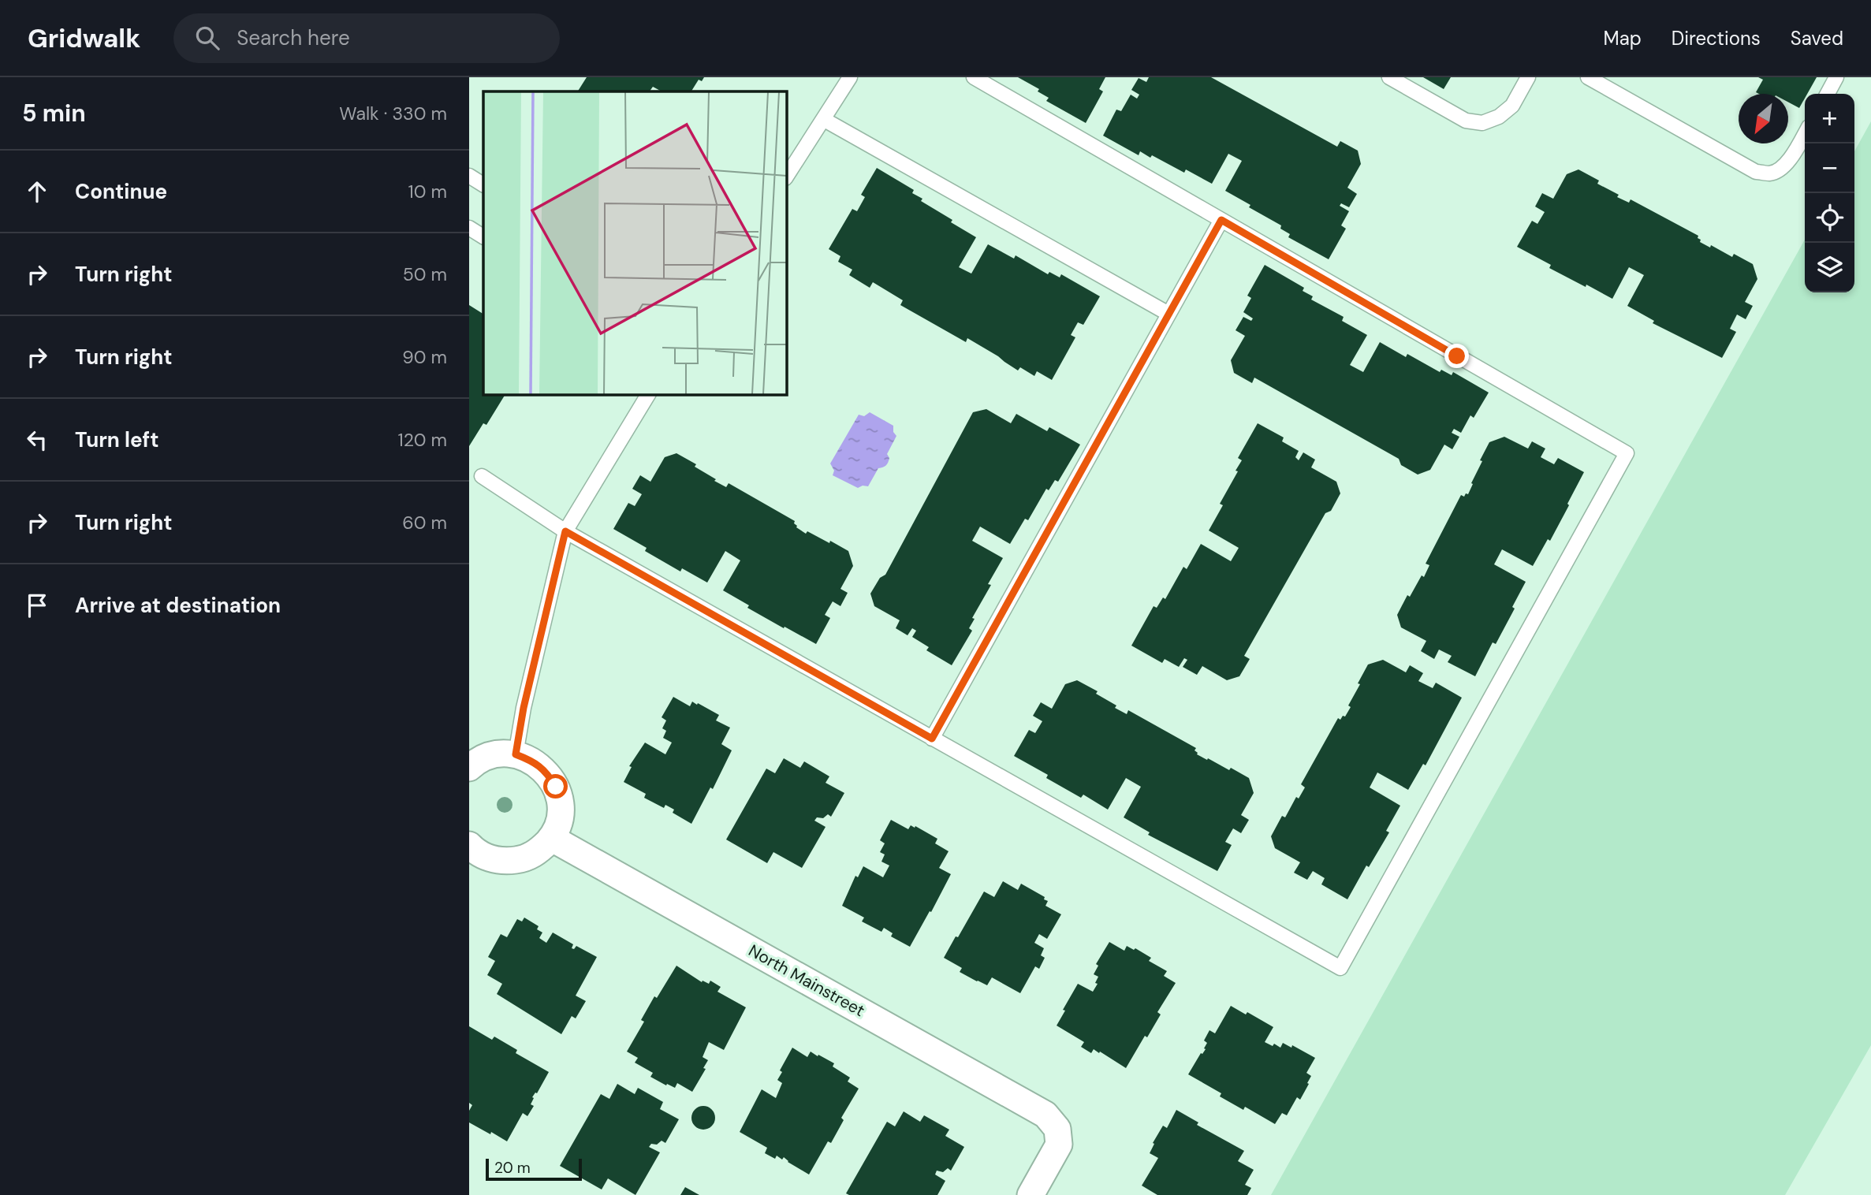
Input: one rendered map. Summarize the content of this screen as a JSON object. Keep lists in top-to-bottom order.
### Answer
{
  "streets": {
    "street": ["North Mainstreet"]
  },
  "scale_bar": "20 m",
  "north": "bottom left",
  "page": {
    "header": "Gridwalk",
    "search": "Search here",
    "nav": ["Map", "Directions", "Saved"],
    "heading": ["5 min", "Walk · 330 m"],
    "map_buttons": ["+", "−"],
    "list": [
      ["Continue", "10 m"],
      ["Turn right", "50 m"],
      ["Turn right", "90 m"],
      ["Turn left", "120 m"],
      ["Turn right", "60 m"],
      "Arrive at destination"
    ],
    "scale": "20 m"
  }
}
